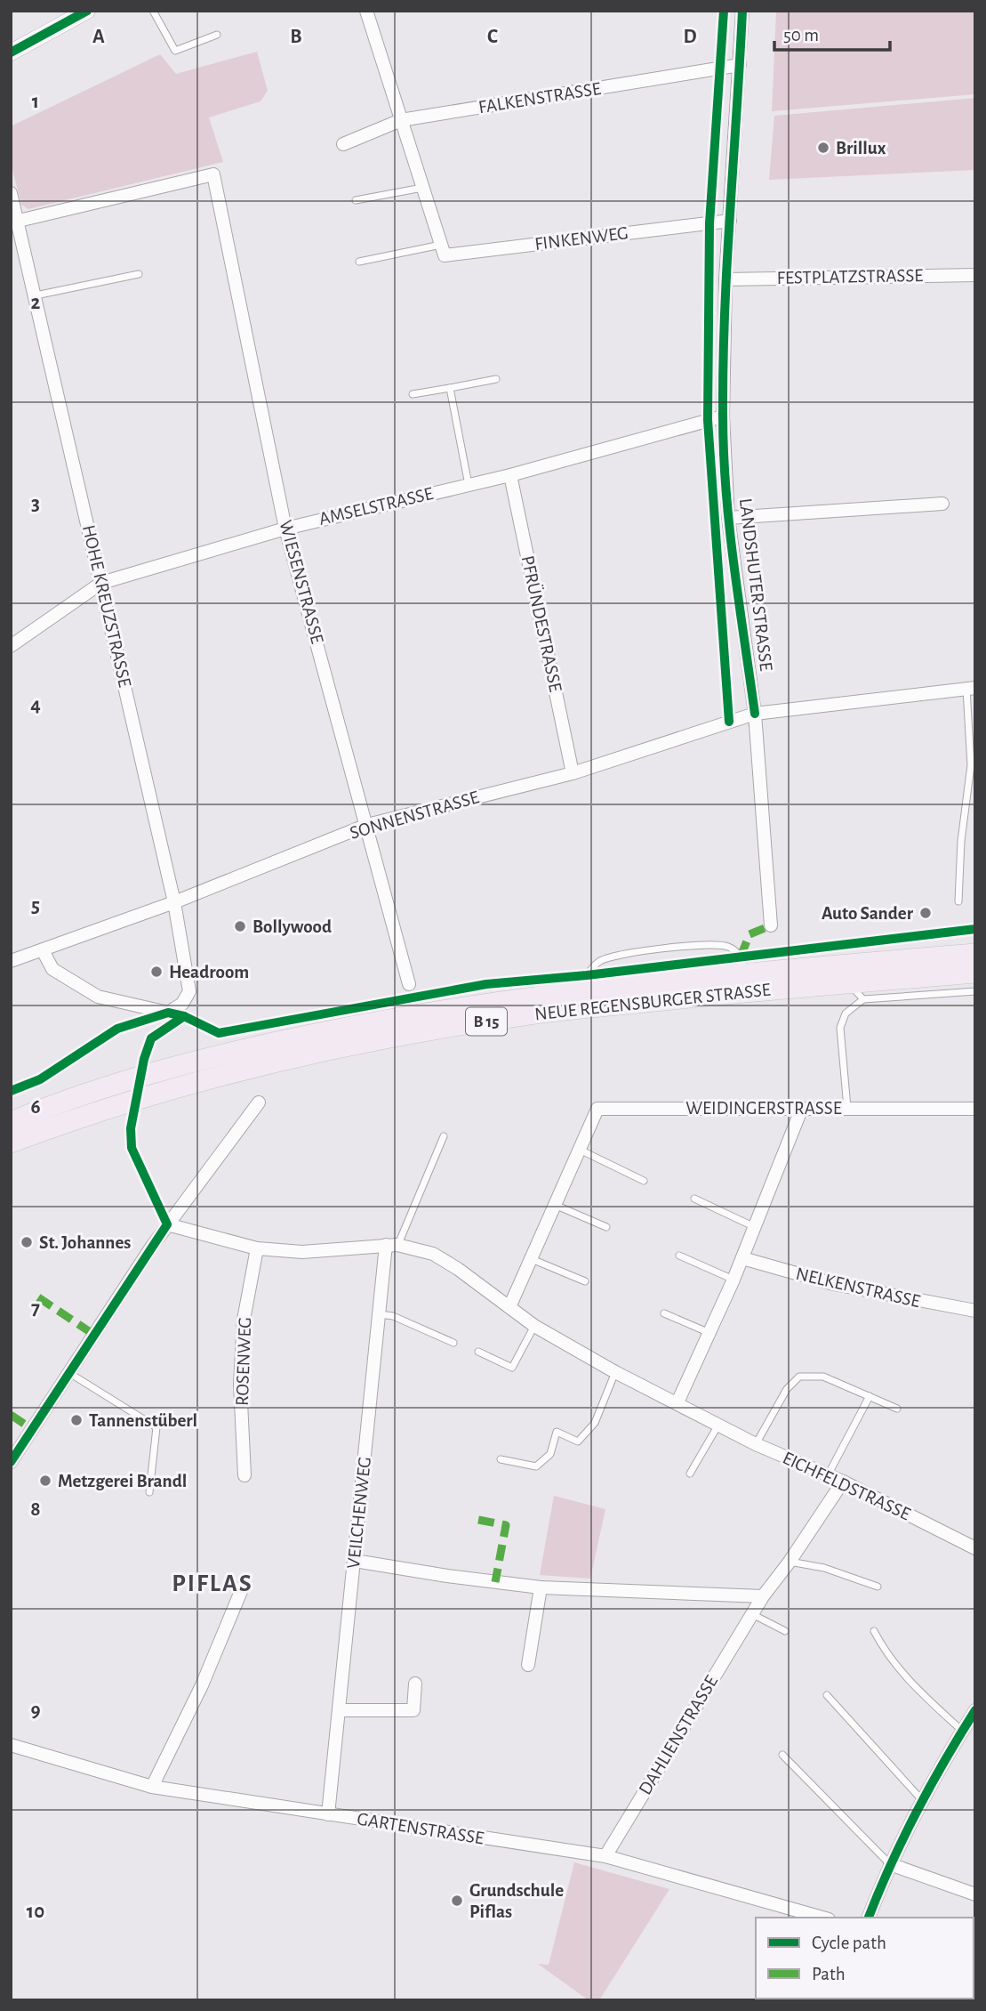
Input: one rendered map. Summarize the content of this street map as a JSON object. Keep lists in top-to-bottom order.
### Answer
{
  "streets": {
    "highway": ["NEUE REGENSBURGER STRASSE", "B 15"],
    "street": [
      "FALKENSTRASSE",
      "FINKENWEG",
      "FESTPLATZSTRASSE",
      "AMSELSTRASSE",
      "WIESENSTRASSE",
      "LANDSHUTER STRASSE",
      "HOHE KREUZSTRASSE",
      "PFRÜNDESTRASSE",
      "SONNENSTRASSE",
      "WEIDINGERSTRASSE",
      "NELKENSTRASSE",
      "ROSENWEG",
      "EICHFELDSTRASSE",
      "VEILCHENWEG",
      "DAHLIENSTRASSE",
      "GARTENSTRASSE"
    ]
  },
  "crossings": [
    ["FALKENSTRASSE", "LANDSHUTER STRASSE"],
    ["FINKENWEG", "LANDSHUTER STRASSE"],
    ["FESTPLATZSTRASSE", "LANDSHUTER STRASSE"],
    ["AMSELSTRASSE", "WIESENSTRASSE"],
    ["AMSELSTRASSE", "LANDSHUTER STRASSE"],
    ["AMSELSTRASSE", "HOHE KREUZSTRASSE"],
    ["AMSELSTRASSE", "PFRÜNDESTRASSE"],
    ["WIESENSTRASSE", "HOHE KREUZSTRASSE"],
    ["WIESENSTRASSE", "SONNENSTRASSE"],
    ["LANDSHUTER STRASSE", "SONNENSTRASSE"],
    ["HOHE KREUZSTRASSE", "SONNENSTRASSE"],
    ["PFRÜNDESTRASSE", "SONNENSTRASSE"],
    ["WEIDINGERSTRASSE", "EICHFELDSTRASSE"],
    ["ROSENWEG", "EICHFELDSTRASSE"],
    ["EICHFELDSTRASSE", "VEILCHENWEG"],
    ["EICHFELDSTRASSE", "DAHLIENSTRASSE"],
    ["VEILCHENWEG", "GARTENSTRASSE"],
    ["DAHLIENSTRASSE", "GARTENSTRASSE"]
  ],
  "districts": ["PIFLAS"],
  "places": [
    "Brillux",
    "Auto Sander",
    "Bollywood",
    "Headroom",
    "St. Johannes",
    "Tannenstüberl",
    "Metzgerei Brandl",
    "Grundschule Piflas"
  ],
  "legend": ["Cycle path", "Path"],
  "scale_bar": "50 m",
  "grid": {
    "columns": [
      "A",
      "B",
      "C",
      "D"
    ],
    "rows": [
      "1",
      "2",
      "3",
      "4",
      "5",
      "6",
      "7",
      "8",
      "9",
      "10"
    ]
  }
}
